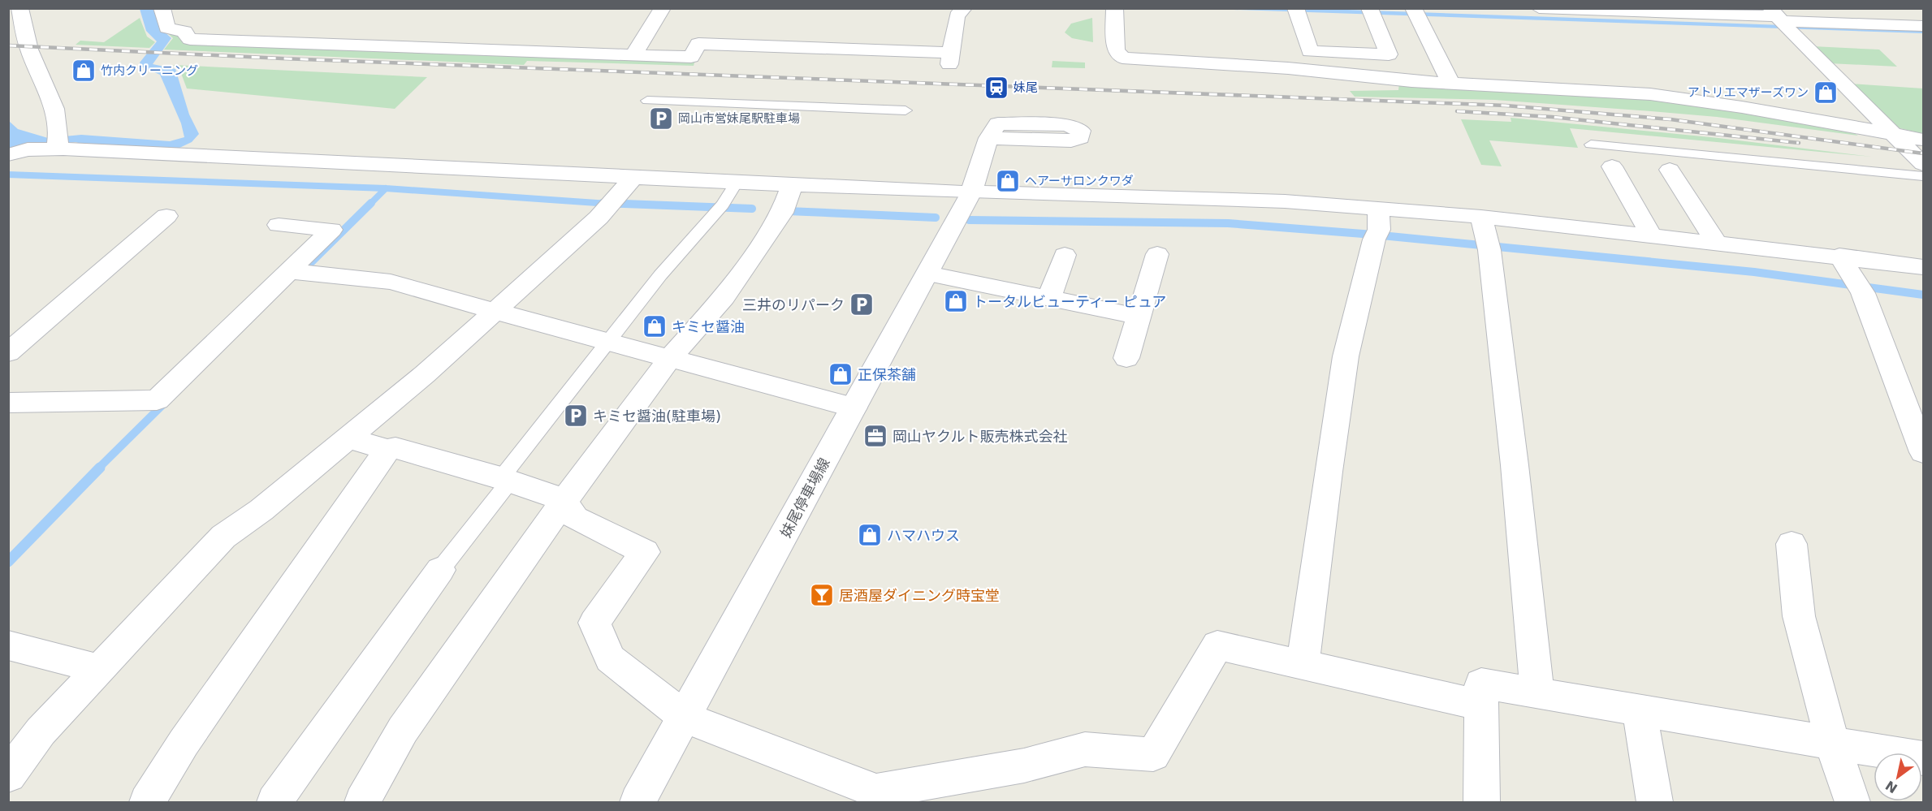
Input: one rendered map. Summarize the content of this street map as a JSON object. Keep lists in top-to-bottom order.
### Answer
{
  "streets": {
    "street": ["妹尾停車場線"]
  },
  "places": {
    "shop": [
      "竹内クリーニング",
      "アトリエマザーズワン",
      "ヘアーサロンクワダ",
      "トータルビューティー ピュア",
      "キミセ醤油",
      "正保茶舗",
      "ハマハウス"
    ],
    "station": ["妹尾"],
    "parking": ["岡山市営妹尾駅駐車場", "三井のリパーク", "キミセ醤油(駐車場)"],
    "office": ["岡山ヤクルト販売株式会社"],
    "bar": ["居酒屋ダイニング時宝堂"]
  },
  "north": "bottom left"
}
